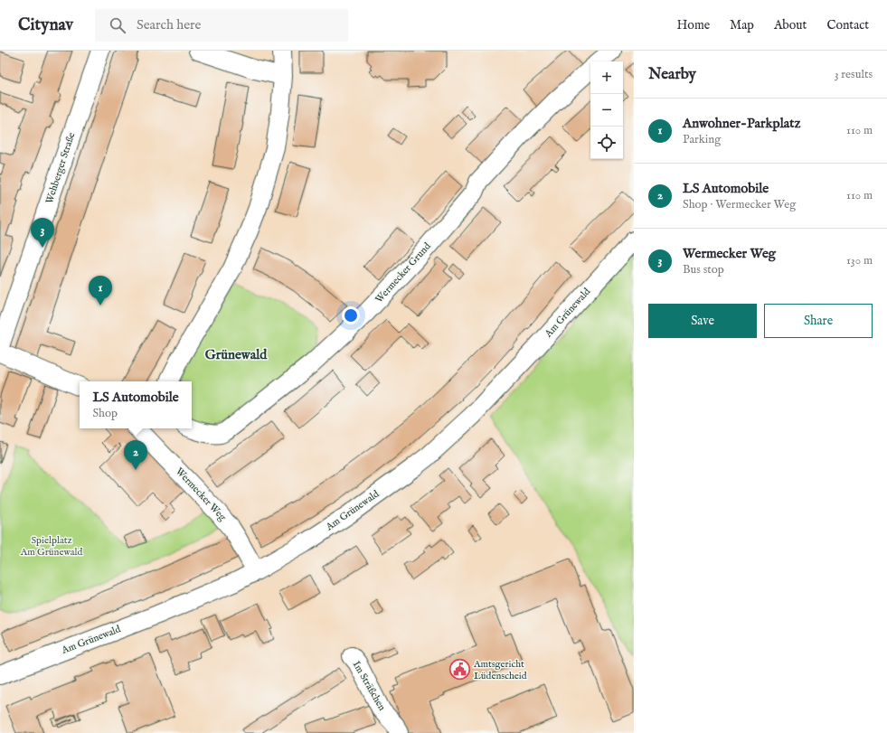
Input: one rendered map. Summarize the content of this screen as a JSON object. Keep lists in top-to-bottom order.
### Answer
{
  "streets": {
    "street": [
      "Wehberger Straße",
      "Wermecker Grund",
      "Am Grünewald",
      "Wermecker Weg",
      "Im Sträßchen"
    ]
  },
  "crossings": [
    ["Am Grünewald", "Wermecker Weg"]
  ],
  "districts": ["Grünewald"],
  "parks": ["Spielplatz Am Grünewald"],
  "places": {
    "public building": ["Amtsgericht Lüdenscheid"]
  },
  "page": {
    "header": "Citynav",
    "search": "Search here",
    "nav": [
      "Home",
      "Map",
      "About",
      "Contact"
    ],
    "heading": ["Nearby", "3 results"],
    "map_buttons": ["+", "−"],
    "list": [
      {
        "mark": "1",
        "name": "Anwohner-Parkplatz",
        "note": "Parking",
        "value": "110 m"
      },
      {
        "mark": "2",
        "name": "LS Automobile",
        "note": "Shop · Wermecker Weg",
        "value": "110 m"
      },
      {
        "mark": "3",
        "name": "Wermecker Weg",
        "note": "Bus stop",
        "value": "130 m"
      }
    ],
    "pins": ["3", "1", "2"],
    "buttons": ["Save", "Share"],
    "popup": ["LS Automobile", "Shop"]
  }
}
